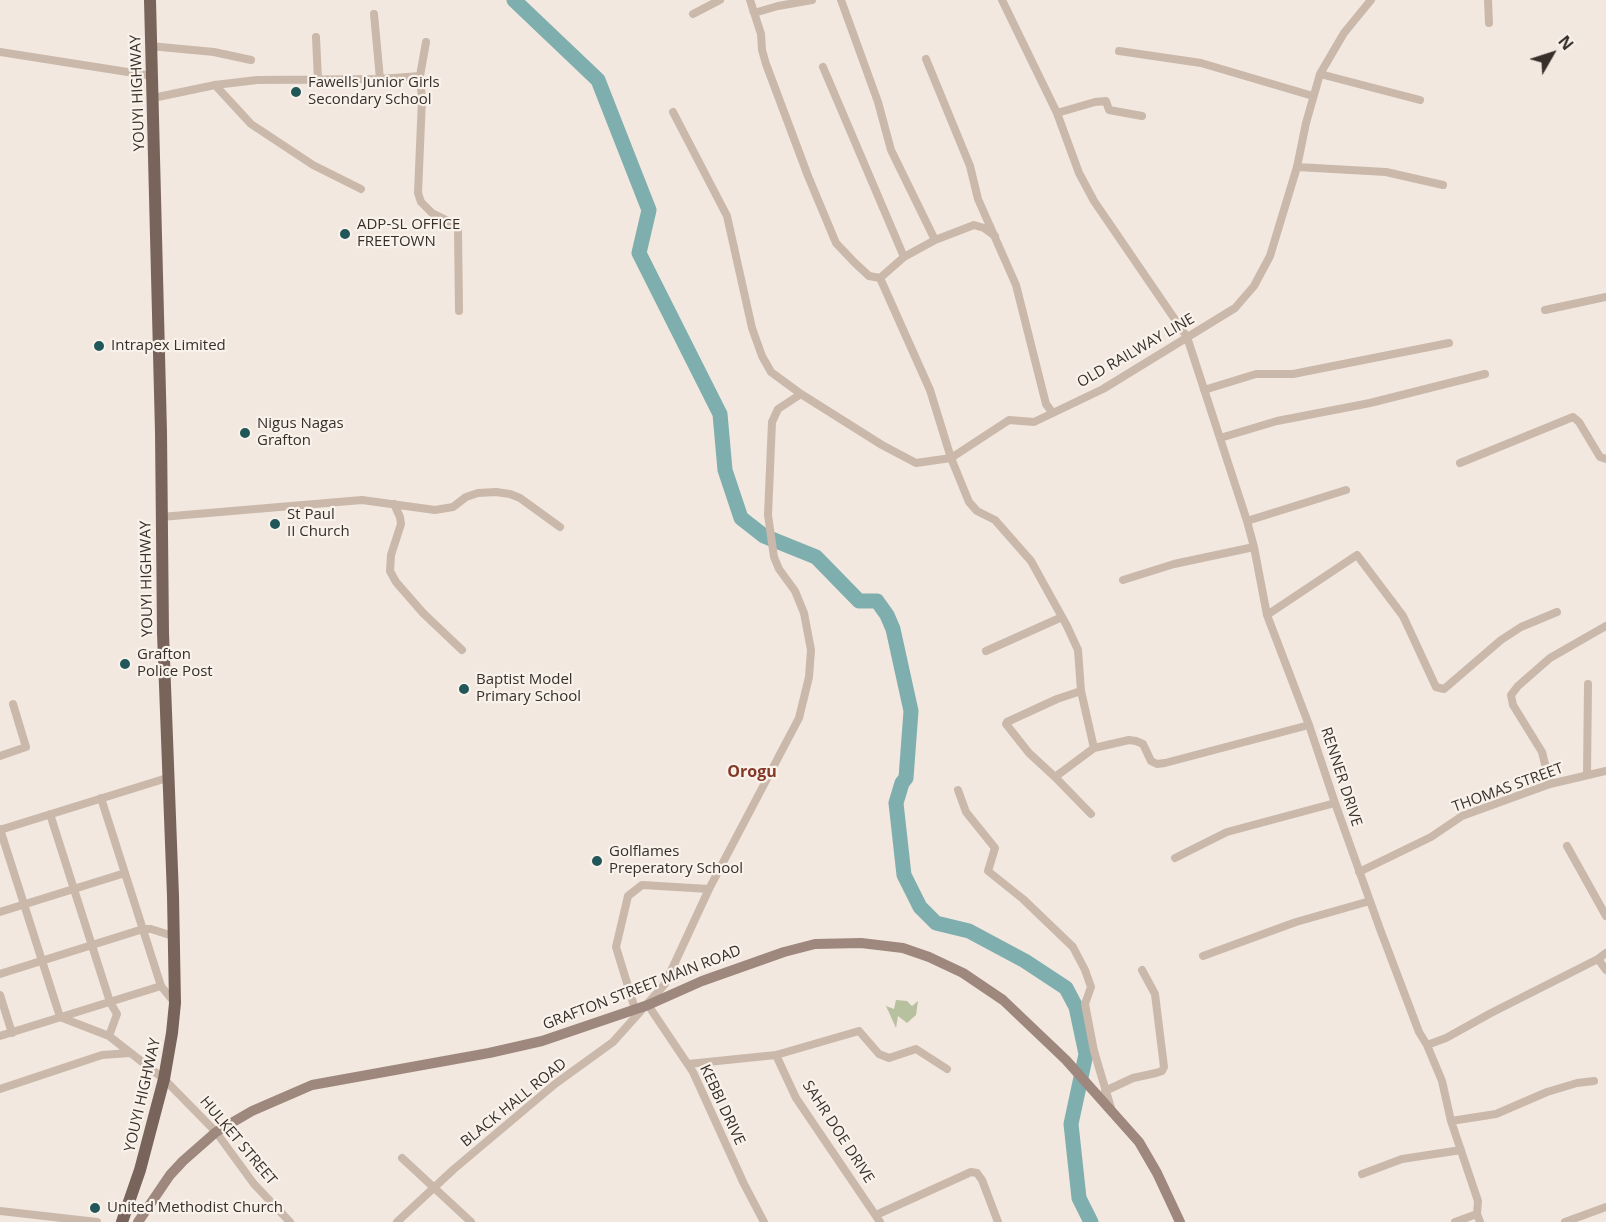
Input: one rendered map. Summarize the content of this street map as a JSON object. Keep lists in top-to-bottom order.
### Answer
{
  "streets": {
    "main road": ["YOUYI HIGHWAY"],
    "street": [
      "OLD RAILWAY LINE",
      "RENNER DRIVE",
      "THOMAS STREET",
      "GRAFTON STREET MAIN ROAD",
      "BLACK HALL ROAD",
      "KEBBI DRIVE",
      "SAHR DOE DRIVE",
      "HULKET STREET"
    ]
  },
  "crossings": [
    ["YOUYI HIGHWAY", "HULKET STREET"],
    ["OLD RAILWAY LINE", "RENNER DRIVE"],
    ["OLD RAILWAY LINE", "BLACK HALL ROAD"],
    ["RENNER DRIVE", "THOMAS STREET"],
    ["GRAFTON STREET MAIN ROAD", "BLACK HALL ROAD"],
    ["GRAFTON STREET MAIN ROAD", "KEBBI DRIVE"],
    ["GRAFTON STREET MAIN ROAD", "HULKET STREET"],
    ["BLACK HALL ROAD", "KEBBI DRIVE"]
  ],
  "districts": ["Orogu"],
  "places": [
    "Fawells Junior Girls Secondary School",
    "ADP-SL OFFICE FREETOWN",
    "Intrapex Limited",
    "Nigus Nagas Grafton",
    "St Paul II Church",
    "Grafton Police Post",
    "Baptist Model Primary School",
    "Golflames Preperatory School",
    "United Methodist Church"
  ],
  "north": "top right"
}
